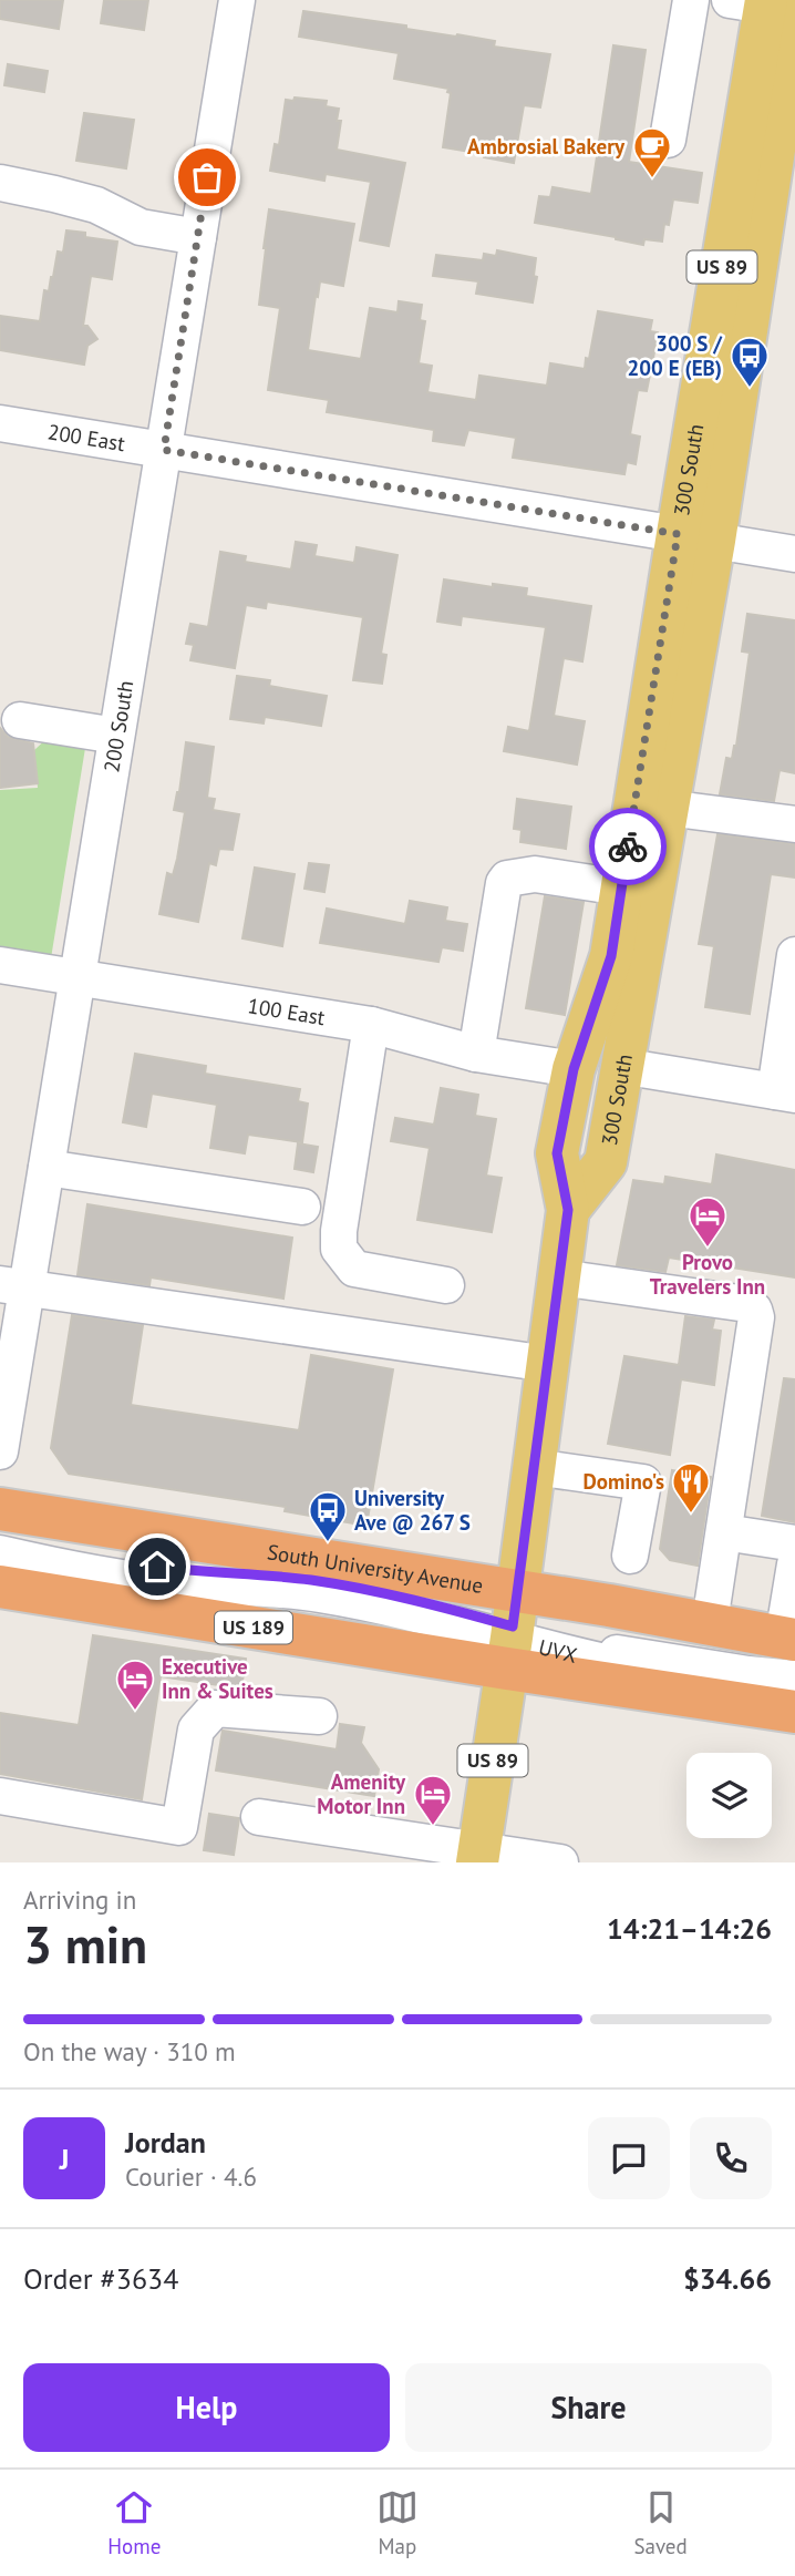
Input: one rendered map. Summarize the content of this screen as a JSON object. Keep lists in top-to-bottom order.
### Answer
{
  "streets": {
    "highway": ["South University Avenue", "US 189"],
    "main road": ["US 89", "300 South"],
    "street": [
      "200 East",
      "200 South",
      "100 East",
      "UVX"
    ]
  },
  "crossings": [
    ["200 East", "300 South"],
    ["200 East", "200 South"],
    ["300 South", "100 East"],
    ["300 South", "South University Avenue"],
    ["300 South", "UVX"],
    ["200 South", "100 East"],
    ["South University Avenue", "UVX"]
  ],
  "places": {
    "cafe": ["Ambrosial Bakery"],
    "bus stop": ["300 S / 200 E (EB)", "University Ave @ 267 S"],
    "hotel": ["Provo Travelers Inn", "Executive Inn & Suites", "Amenity Motor Inn"],
    "restaurant": ["Domino's"]
  },
  "page": {
    "heading": ["3 min", "Arriving in", "14:21–14:26"],
    "panel": [
      "Jordan",
      "Courier · 4.6",
      "Order #3634",
      "$34.66"
    ],
    "bar": "On the way · 310 m",
    "round": "J",
    "buttons": ["Help", "Share"],
    "tabs": ["Home", "Map", "Saved"]
  }
}
